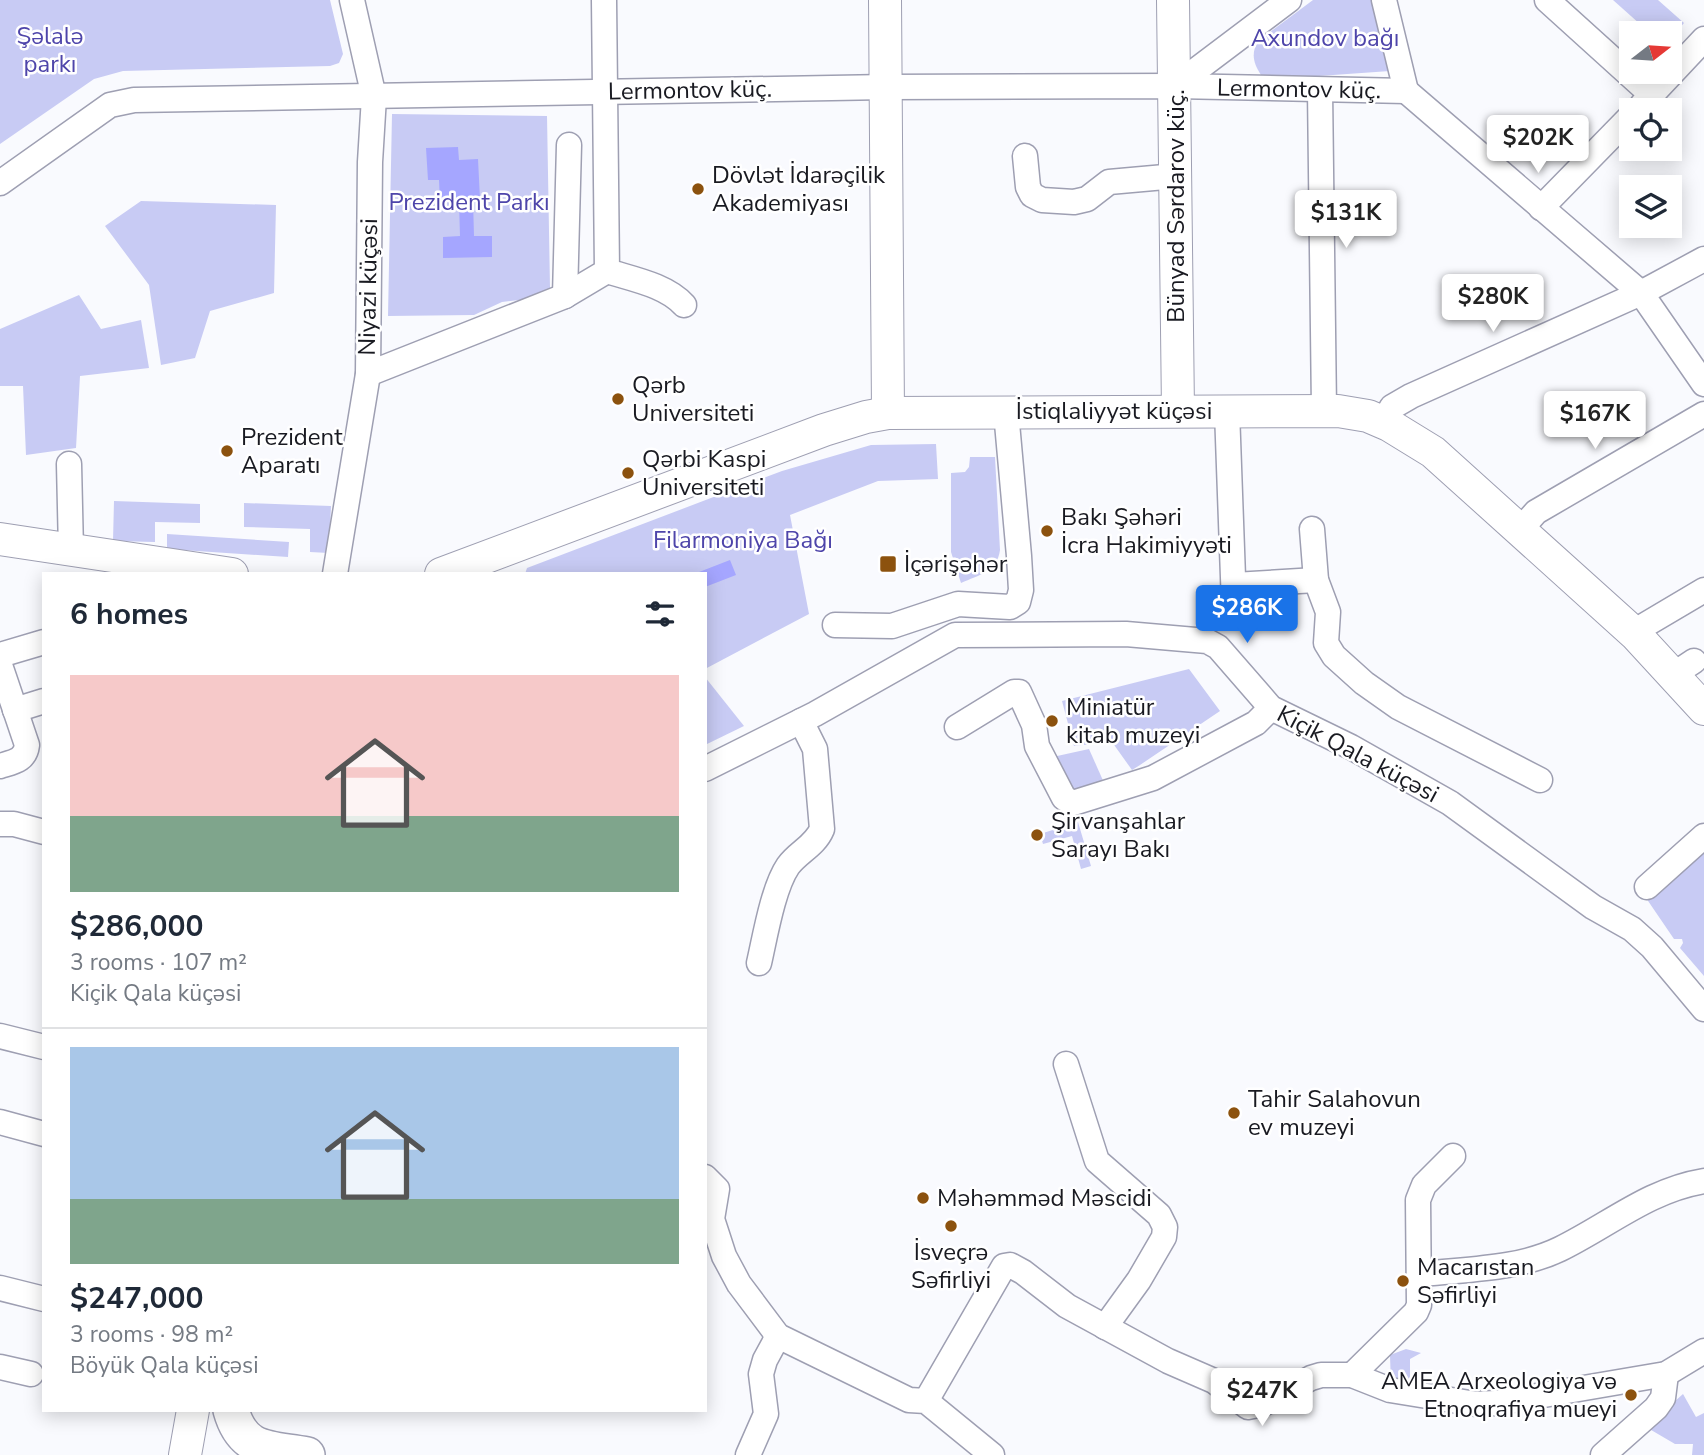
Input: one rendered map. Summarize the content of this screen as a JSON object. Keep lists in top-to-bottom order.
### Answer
{
  "streets": {
    "main road": ["Bünyad Sərdarov küç.", "İstiqlaliyyət küçəsi"],
    "street": ["Lermontov küç.", "Niyazi küçəsi", "Kiçik Qala küçəsi"]
  },
  "crossings": [
    ["Lermontov küç.", "Bünyad Sərdarov küç."],
    ["Lermontov küç.", "Niyazi küçəsi"],
    ["Bünyad Sərdarov küç.", "İstiqlaliyyət küçəsi"]
  ],
  "parks": [
    "Şəlalə parkı",
    "Axundov bağı",
    "Prezident Parkı",
    "Filarmoniya Bağı"
  ],
  "places": {
    "other": [
      "Dövlət İdarəçilik Akademiyası",
      "Qərb Universiteti",
      "Prezident Aparatı",
      "Qərbi Kaspi Universiteti",
      "Bakı Şəhəri İcra Hakimiyyəti",
      "Miniatür kitab muzeyi",
      "Şirvanşahlar Sarayı Bakı",
      "Tahir Salahovun ev muzeyi",
      "Məhəmməd Məscidi",
      "İsveçrə Səfirliyi",
      "Macarıstan Səfirliyi",
      "AMEA Arxeologiya və Etnoqrafiya mueyi"
    ],
    "transit": ["İçərişəhər"]
  },
  "north": "right",
  "page": {
    "price": [
      "$202K",
      "$131K",
      "$280K",
      "$167K",
      "$286K",
      "$247K"
    ],
    "heading": "6 homes",
    "list": [
      {
        "name": "$286,000",
        "note": "3 rooms · 107 m² · Kiçik Qala küçəsi"
      },
      {
        "name": "$247,000",
        "note": "3 rooms · 98 m² · Böyük Qala küçəsi"
      }
    ]
  }
}
